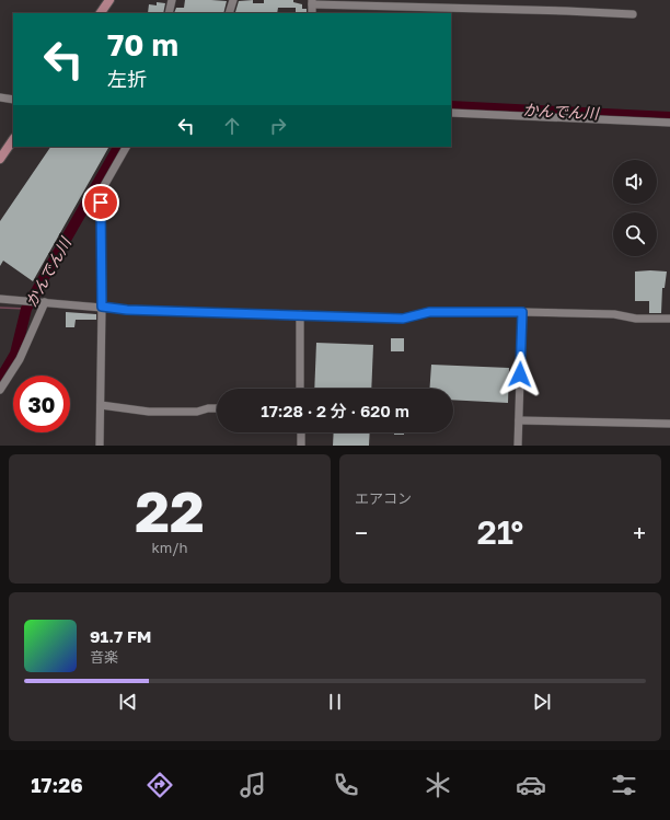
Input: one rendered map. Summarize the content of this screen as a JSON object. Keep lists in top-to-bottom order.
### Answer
{
  "water": ["かんでん川"],
  "page": {
    "turn": ["70 m", "左折"],
    "limit": "30",
    "trip": "17:28 · 2 分 · 620 m",
    "tile": [
      ["22", "km/h"],
      "エアコン"
    ],
    "heat": ["−", "21°", "+"],
    "song": ["91.7 FM", "音楽"],
    "tabs": "17:26"
  }
}
